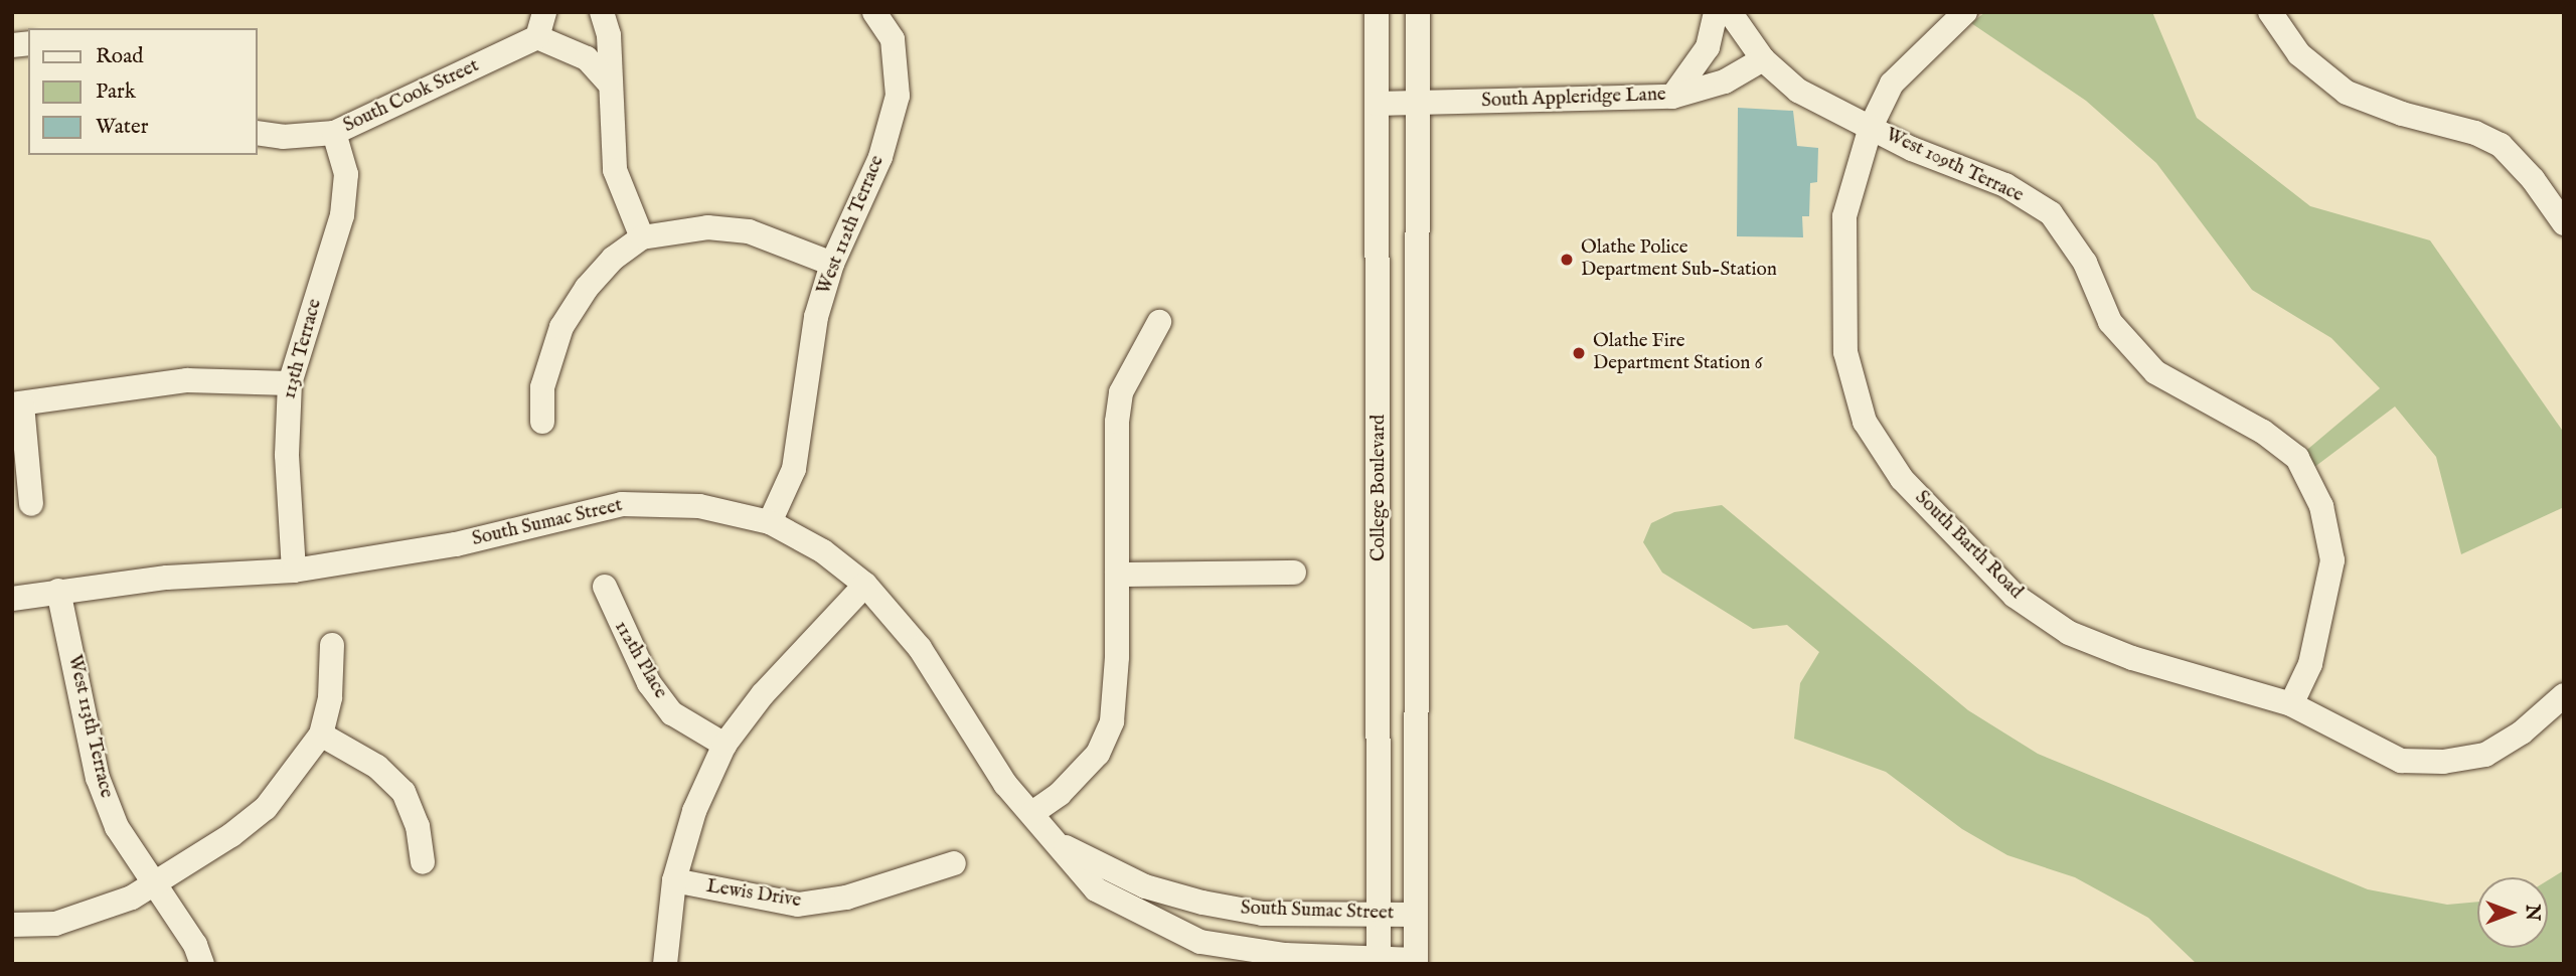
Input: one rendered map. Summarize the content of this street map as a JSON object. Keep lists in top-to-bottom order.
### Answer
{
  "streets": {
    "street": [
      "South Cook Street",
      "South Appleridge Lane",
      "West 109th Terrace",
      "West 112th Terrace",
      "113th Terrace",
      "College Boulevard",
      "South Sumac Street",
      "South Barth Road",
      "112th Place",
      "West 113th Terrace",
      "Lewis Drive"
    ]
  },
  "crossings": [
    ["South Cook Street", "113th Terrace"],
    ["South Appleridge Lane", "West 109th Terrace"],
    ["South Appleridge Lane", "College Boulevard"],
    ["West 109th Terrace", "South Barth Road"],
    ["West 112th Terrace", "South Sumac Street"],
    ["113th Terrace", "South Sumac Street"],
    ["College Boulevard", "South Sumac Street"],
    ["South Sumac Street", "West 113th Terrace"]
  ],
  "places": ["Olathe Police Department Sub-Station", "Olathe Fire Department Station 6"],
  "legend": ["Road", "Park", "Water"],
  "north": "right"
}
